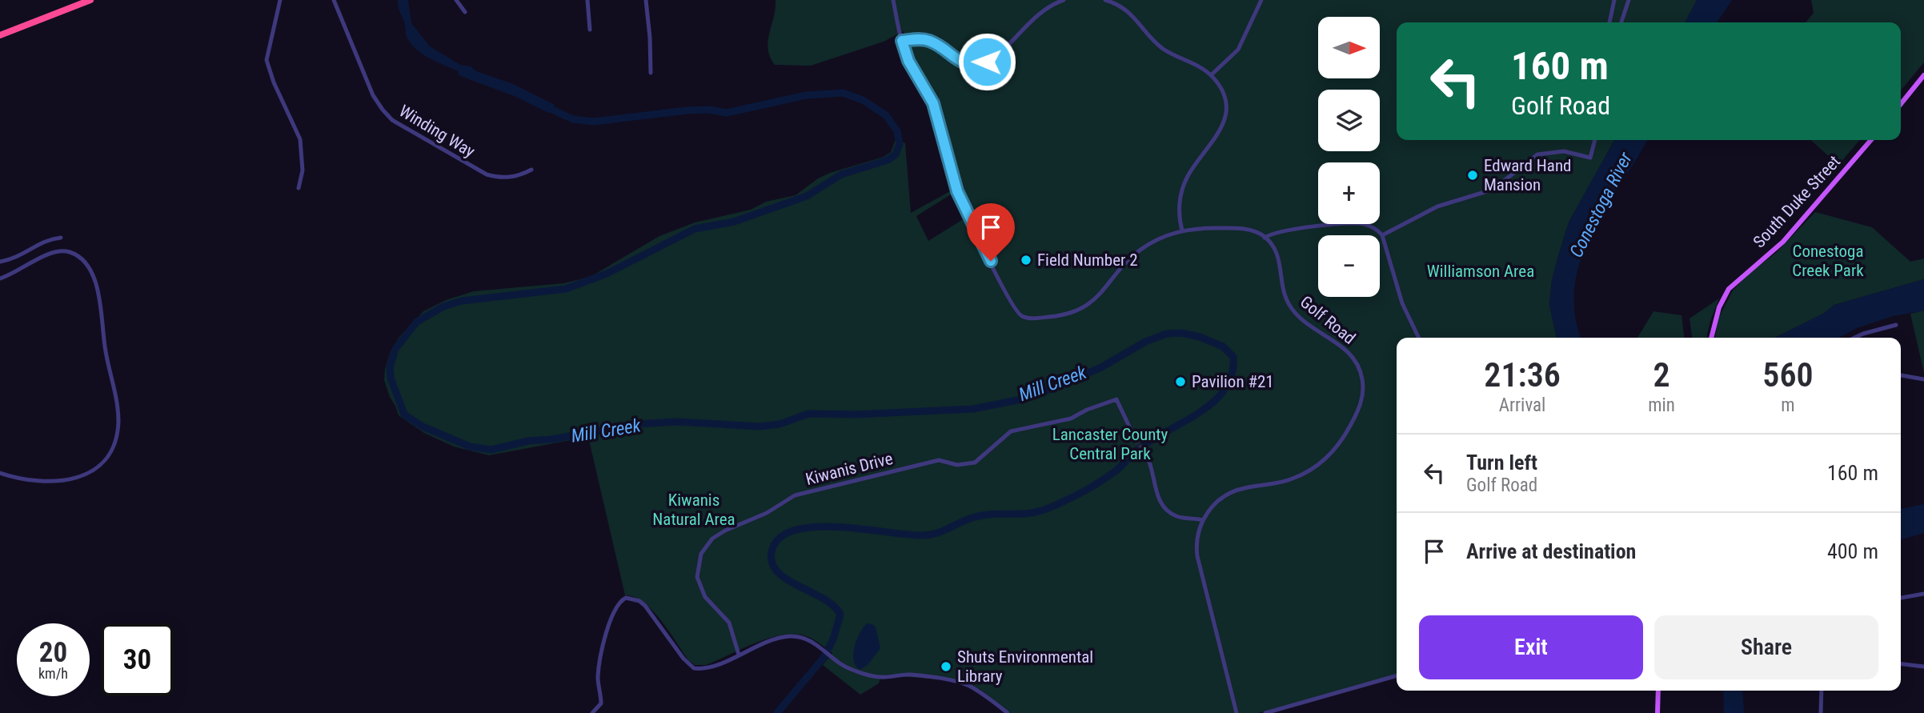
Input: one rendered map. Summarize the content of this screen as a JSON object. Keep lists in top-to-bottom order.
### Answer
{
  "streets": {
    "main road": ["South Duke Street"],
    "street": ["Winding Way", "Golf Road", "Kiwanis Drive"]
  },
  "water": ["Conestoga River", "Mill Creek"],
  "parks": [
    "Conestoga Creek Park",
    "Williamson Area",
    "Lancaster County Central Park",
    "Kiwanis Natural Area"
  ],
  "places": [
    "Edward Hand Mansion",
    "Field Number 2",
    "Pavilion #21",
    "Shuts Environmental Library"
  ],
  "north": "right",
  "page": {
    "map_buttons": ["+", "−"],
    "turn": ["160 m", "Golf Road"],
    "eta": [
      "21:36",
      "Arrival",
      "2",
      "min",
      "560",
      "m"
    ],
    "list": [
      {
        "name": "Turn left",
        "note": "Golf Road",
        "value": "160 m"
      },
      {
        "name": "Arrive at destination",
        "value": "400 m"
      }
    ],
    "buttons": ["Exit", "Share"],
    "speed": "20 km/h",
    "limit": "30"
  }
}
